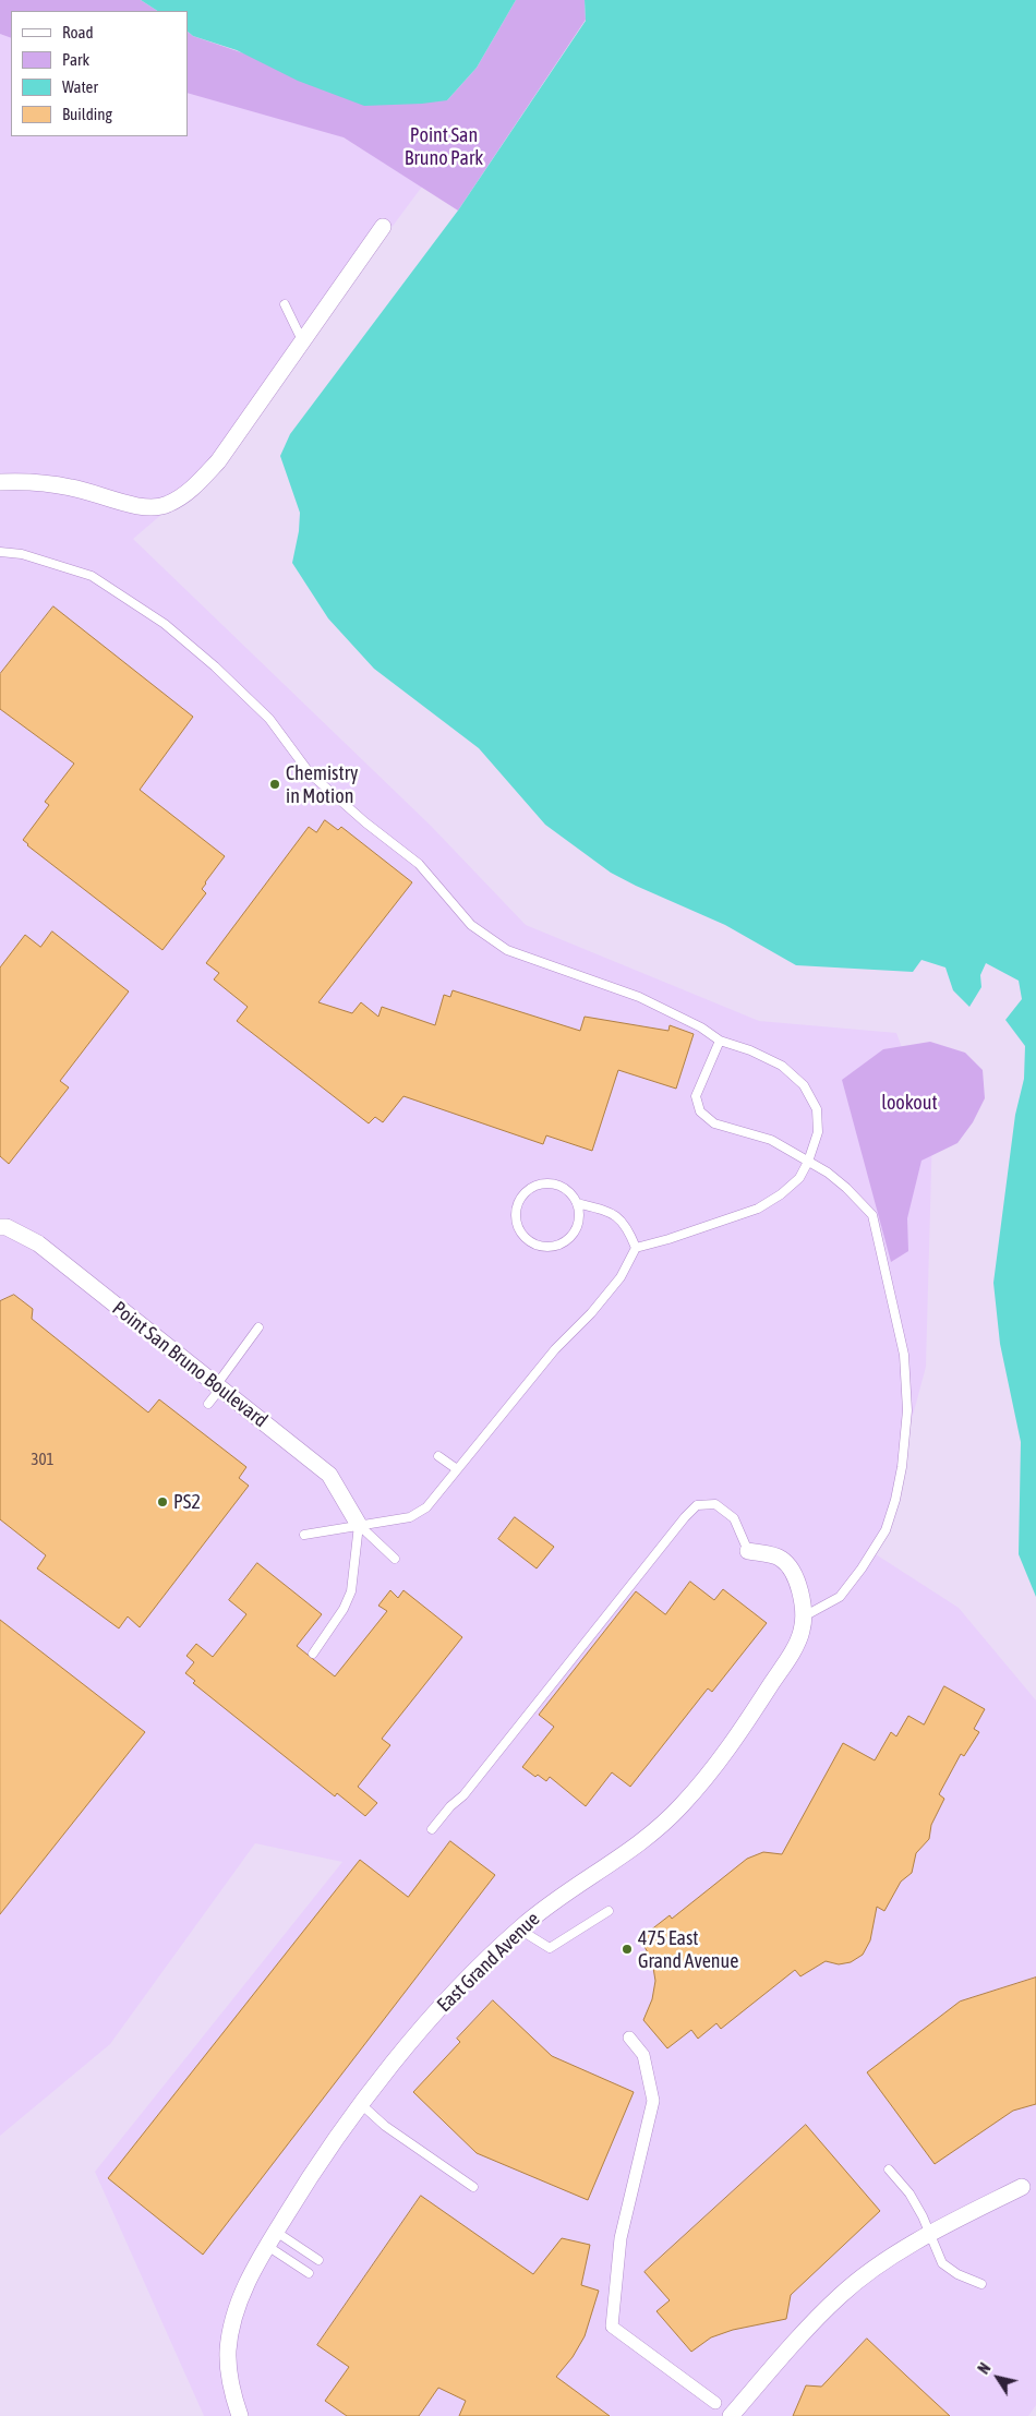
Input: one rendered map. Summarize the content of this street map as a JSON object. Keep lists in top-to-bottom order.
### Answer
{
  "streets": {
    "street": ["Point San Bruno Boulevard", "East Grand Avenue"]
  },
  "parks": ["Point San Bruno Park", "lookout"],
  "places": ["Chemistry in Motion", "PS2", "475 East Grand Avenue"],
  "house_numbers": ["301"],
  "legend": [
    "Road",
    "Park",
    "Water",
    "Building"
  ],
  "north": "top left"
}
